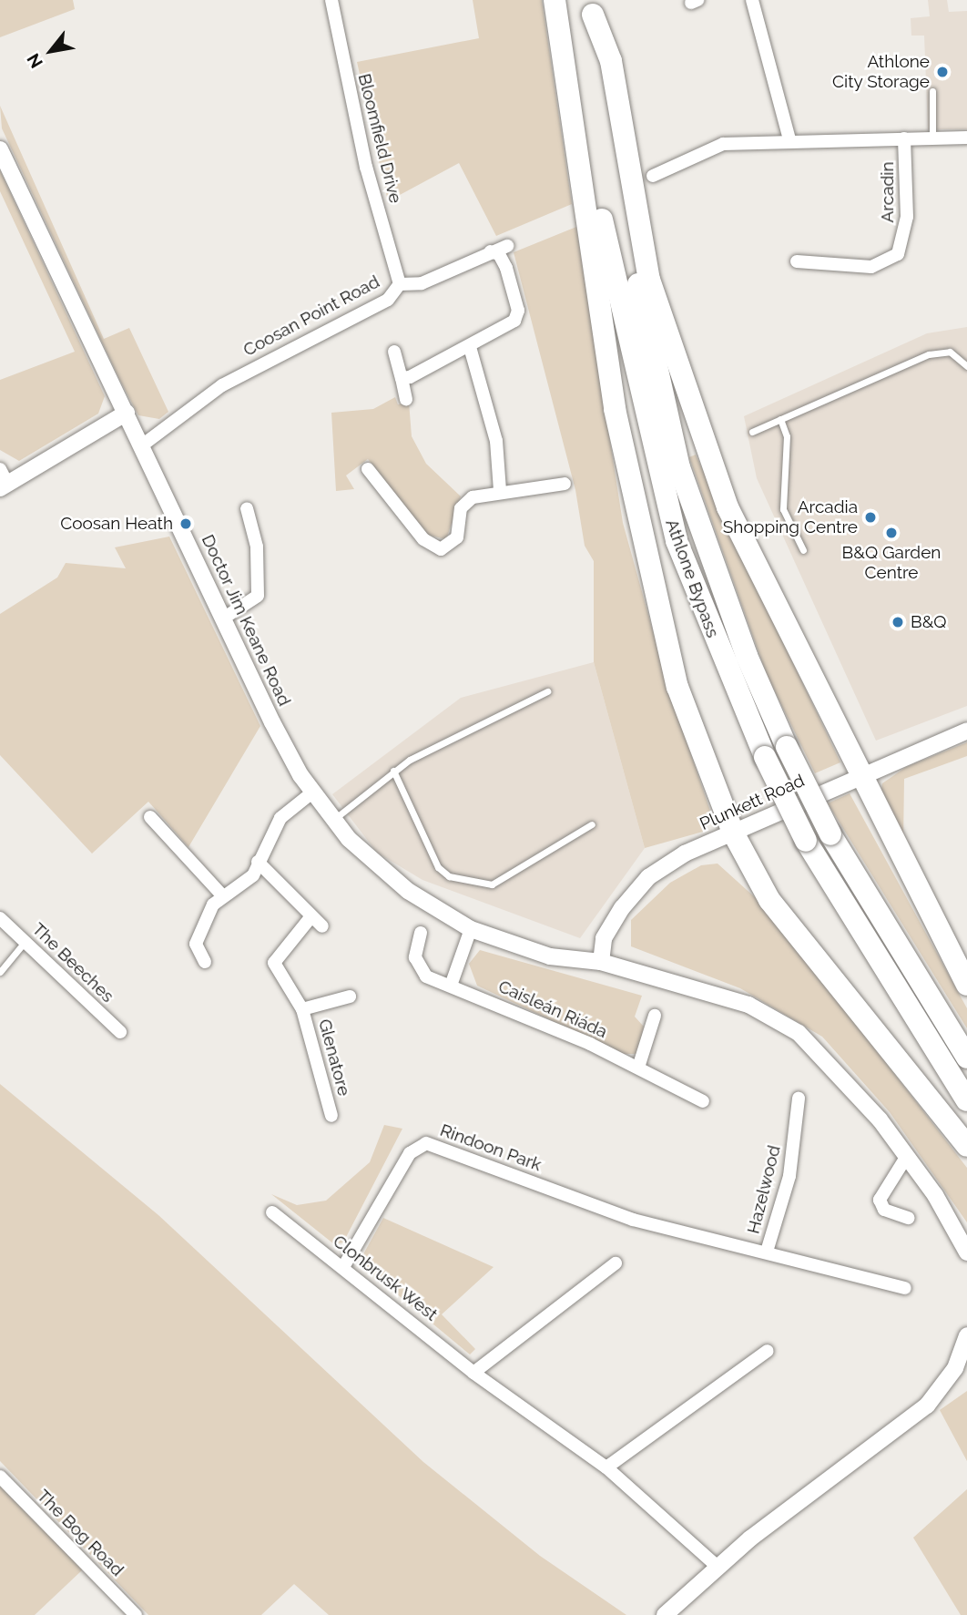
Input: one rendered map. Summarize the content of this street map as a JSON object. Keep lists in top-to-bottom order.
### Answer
{
  "streets": {
    "highway": ["Athlone Bypass"],
    "street": [
      "Bloomfield Drive",
      "Arcadin",
      "Coosan Point Road",
      "Doctor Jim Keane Road",
      "Plunkett Road",
      "The Beeches",
      "Caisleán Riáda",
      "Glenatore",
      "Rindoon Park",
      "Hazelwood",
      "Clonbrusk West",
      "The Bog Road"
    ]
  },
  "crossings": [
    ["Bloomfield Drive", "Coosan Point Road"],
    ["Coosan Point Road", "Doctor Jim Keane Road"],
    ["Doctor Jim Keane Road", "Plunkett Road"],
    ["Rindoon Park", "Hazelwood"],
    ["Rindoon Park", "Clonbrusk West"]
  ],
  "places": [
    "Athlone City Storage",
    "Arcadia Shopping Centre",
    "Coosan Heath",
    "B&Q Garden Centre",
    "B&Q"
  ],
  "north": "bottom left"
}
